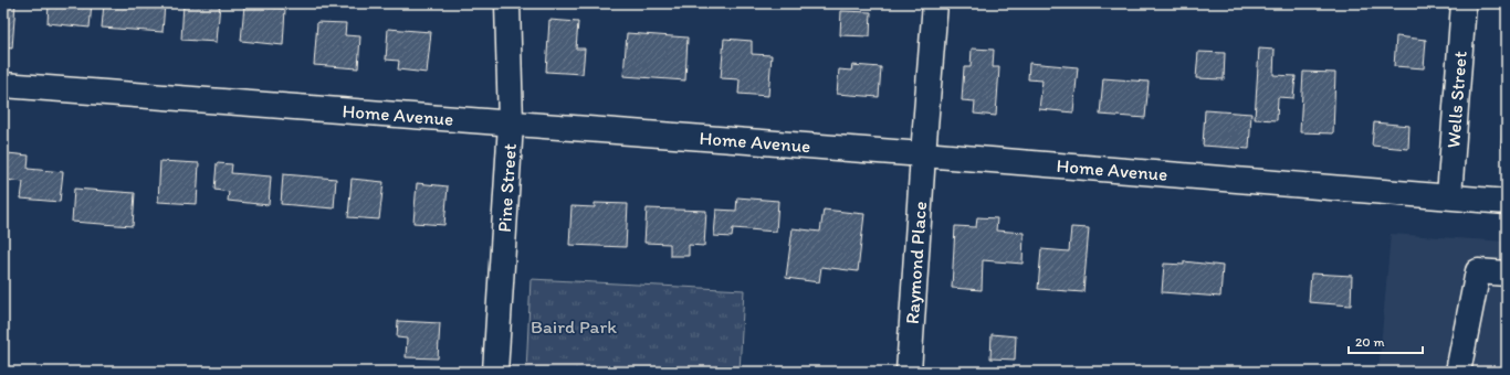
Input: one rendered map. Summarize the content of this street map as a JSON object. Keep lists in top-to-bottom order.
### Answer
{
  "streets": {
    "main road": [
      "Wells Street",
      "Home Avenue",
      "Pine Street",
      "Raymond Place"
    ]
  },
  "crossings": [
    ["Wells Street", "Home Avenue"],
    ["Home Avenue", "Pine Street"],
    ["Home Avenue", "Raymond Place"]
  ],
  "parks": ["Baird Park"],
  "scale_bar": "20 m"
}
